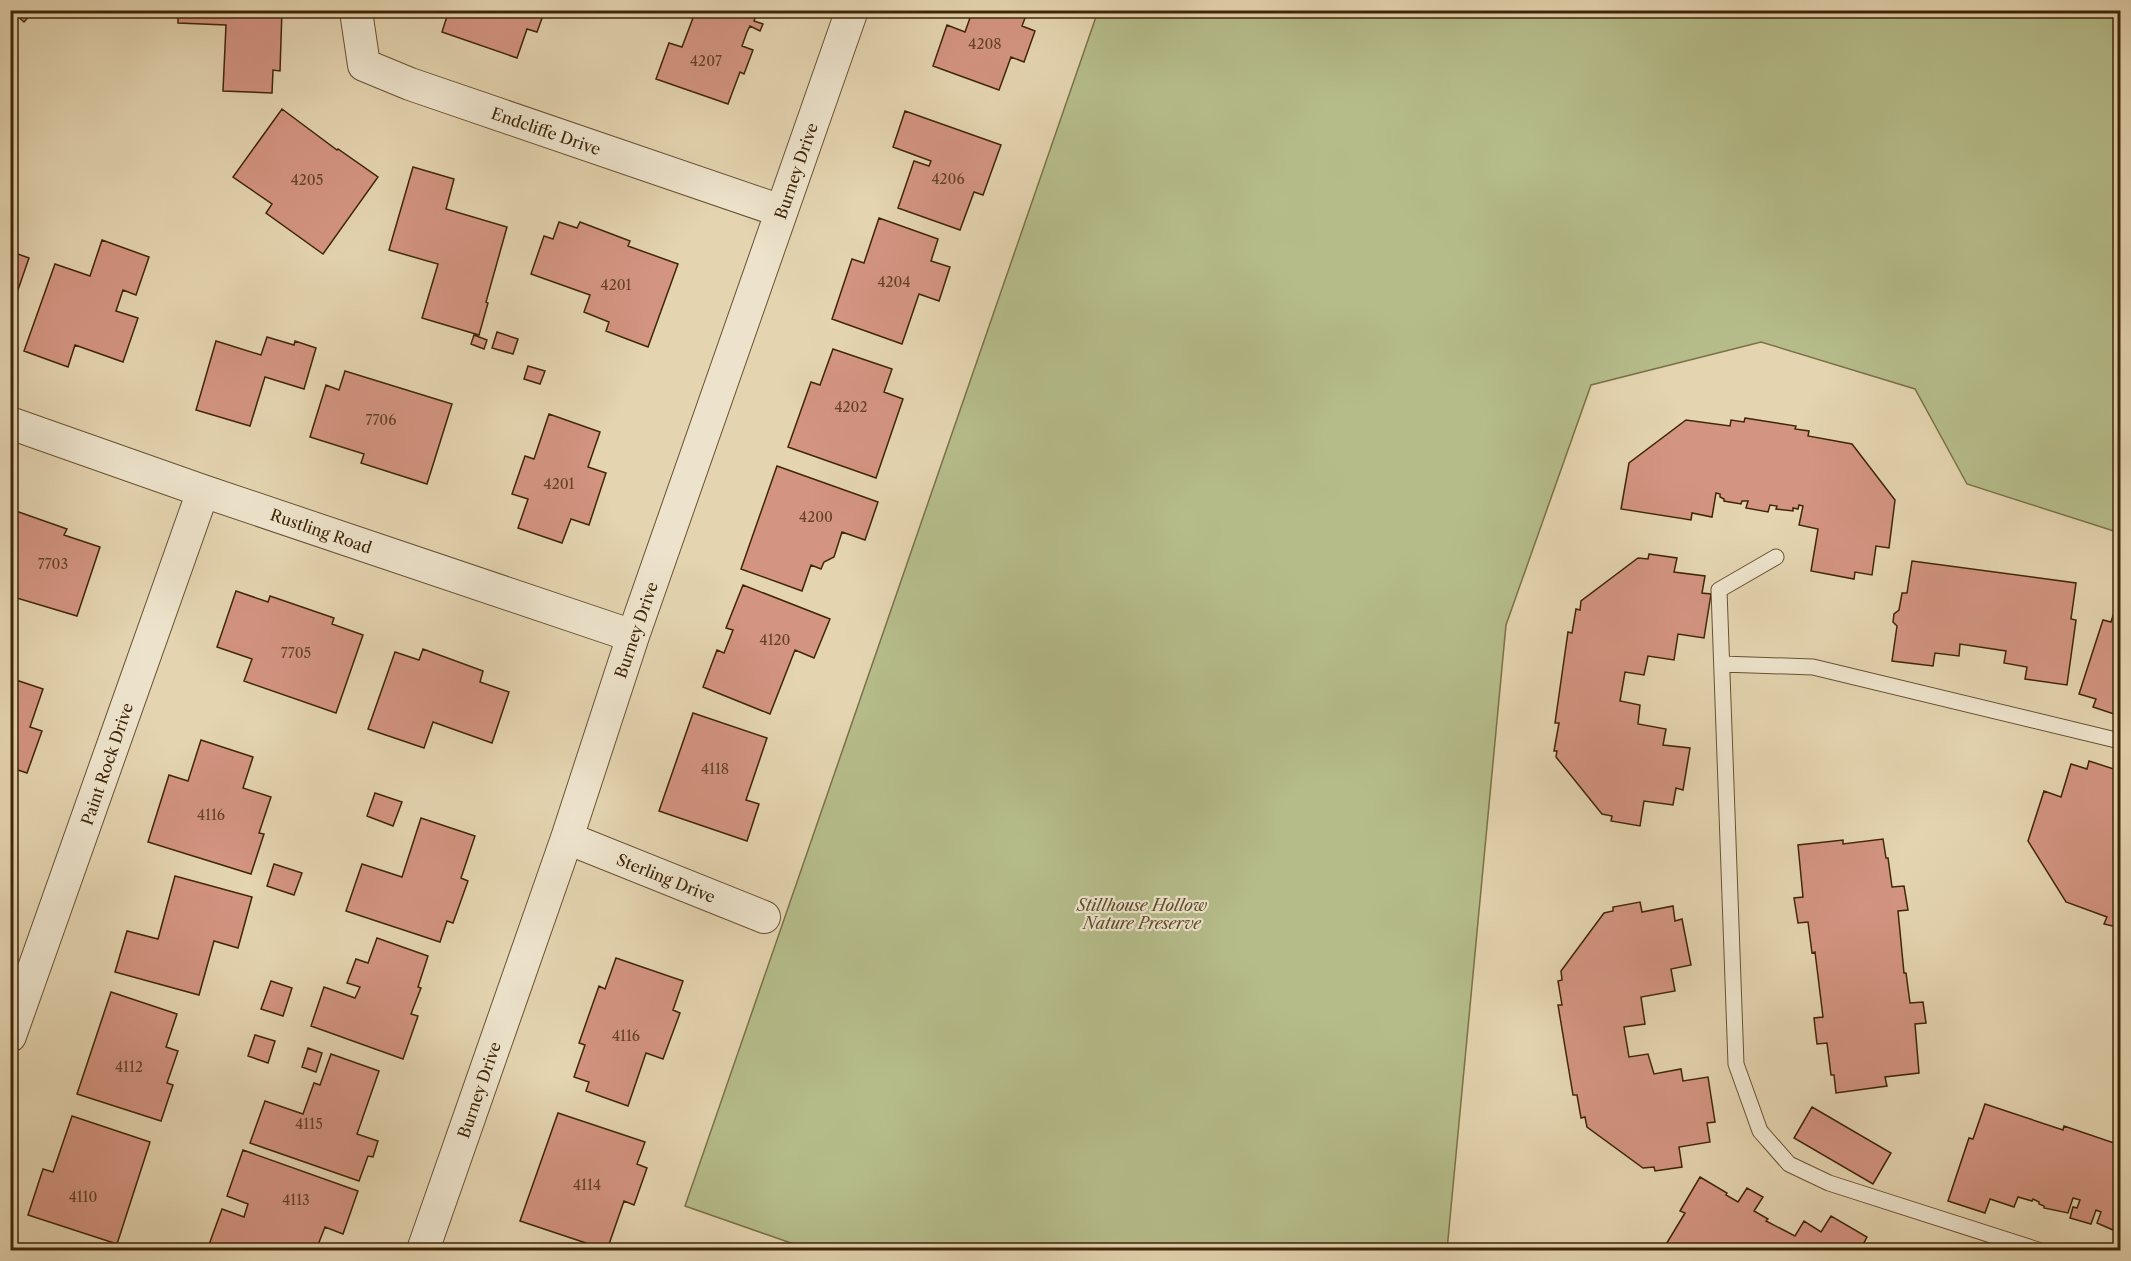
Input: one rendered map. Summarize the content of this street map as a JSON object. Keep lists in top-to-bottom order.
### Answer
{
  "streets": {
    "street": [
      "Endcliffe Drive",
      "Burney Drive",
      "Rustling Road",
      "Paint Rock Drive",
      "Sterling Drive"
    ]
  },
  "crossings": [
    ["Endcliffe Drive", "Burney Drive"],
    ["Burney Drive", "Rustling Road"],
    ["Burney Drive", "Sterling Drive"],
    ["Rustling Road", "Paint Rock Drive"]
  ],
  "parks": ["Stillhouse Hollow Nature Preserve"],
  "house_numbers": [
    "4208",
    "4207",
    "4206",
    "4205",
    "4204",
    "4201",
    "4202",
    "7706",
    "4201",
    "4200",
    "7703",
    "4120",
    "7705",
    "4118",
    "4116",
    "4116",
    "4112",
    "4115",
    "4114",
    "4110",
    "4113"
  ]
}
